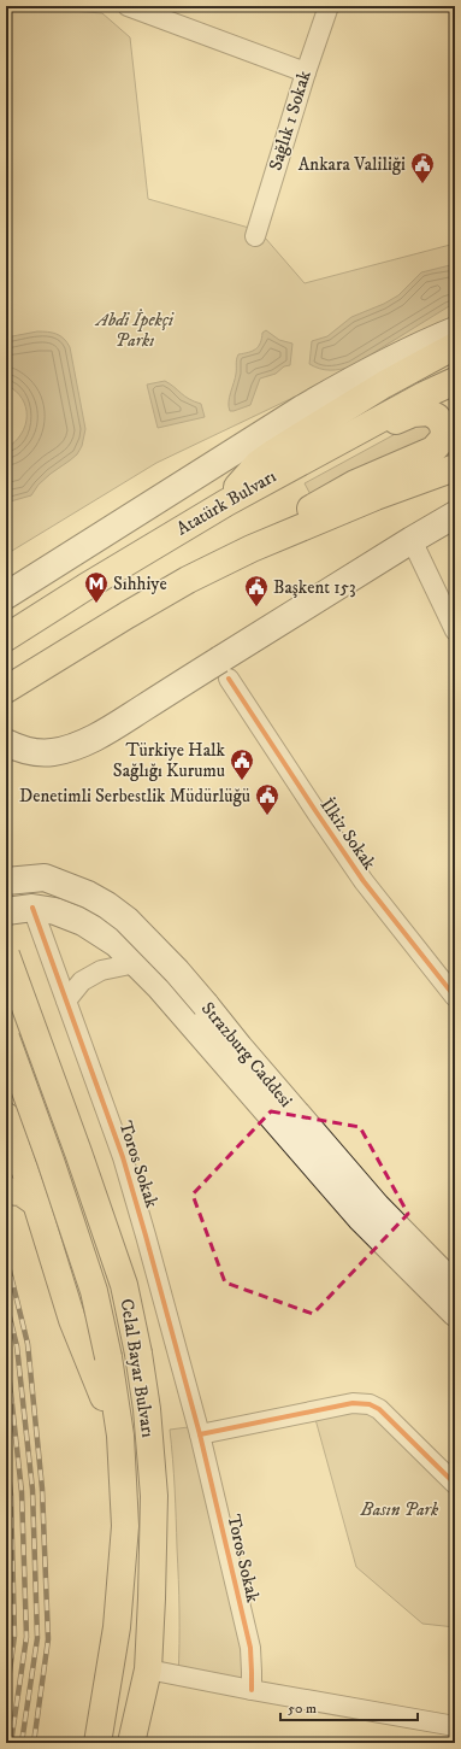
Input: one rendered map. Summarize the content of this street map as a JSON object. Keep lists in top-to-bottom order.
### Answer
{
  "streets": {
    "main road": ["Atatürk Bulvarı", "Strazburg Caddesi", "Celal Bayar Bulvarı"],
    "street": ["Sağlık 1 Sokak", "İlkiz Sokak", "Toros Sokak"]
  },
  "crossings": [
    ["Strazburg Caddesi", "Toros Sokak"]
  ],
  "parks": ["Abdi İpekçi Parkı", "Basın Park"],
  "places": {
    "public building": [
      "Ankara Valiliği",
      "Başkent 153",
      "Türkiye Halk Sağlığı Kurumu",
      "Denetimli Serbestlik Müdürlüğü"
    ],
    "metro station": ["Sıhhiye"]
  },
  "scale_bar": "50 m"
}
